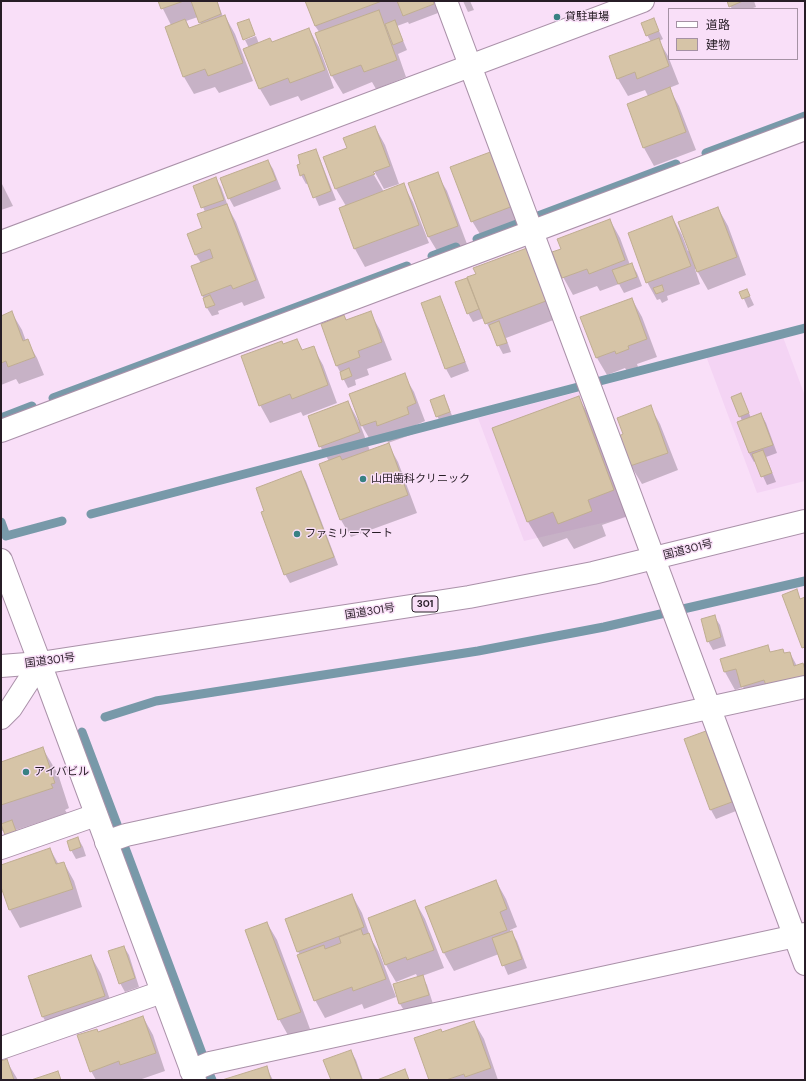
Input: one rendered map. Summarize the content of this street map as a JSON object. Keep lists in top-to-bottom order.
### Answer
{
  "streets": {
    "main road": ["国道301号", "301"]
  },
  "places": [
    "貸駐車場",
    "山田歯科クリニック",
    "ファミリーマート",
    "アイバビル"
  ],
  "legend": ["道路", "建物"]
}
